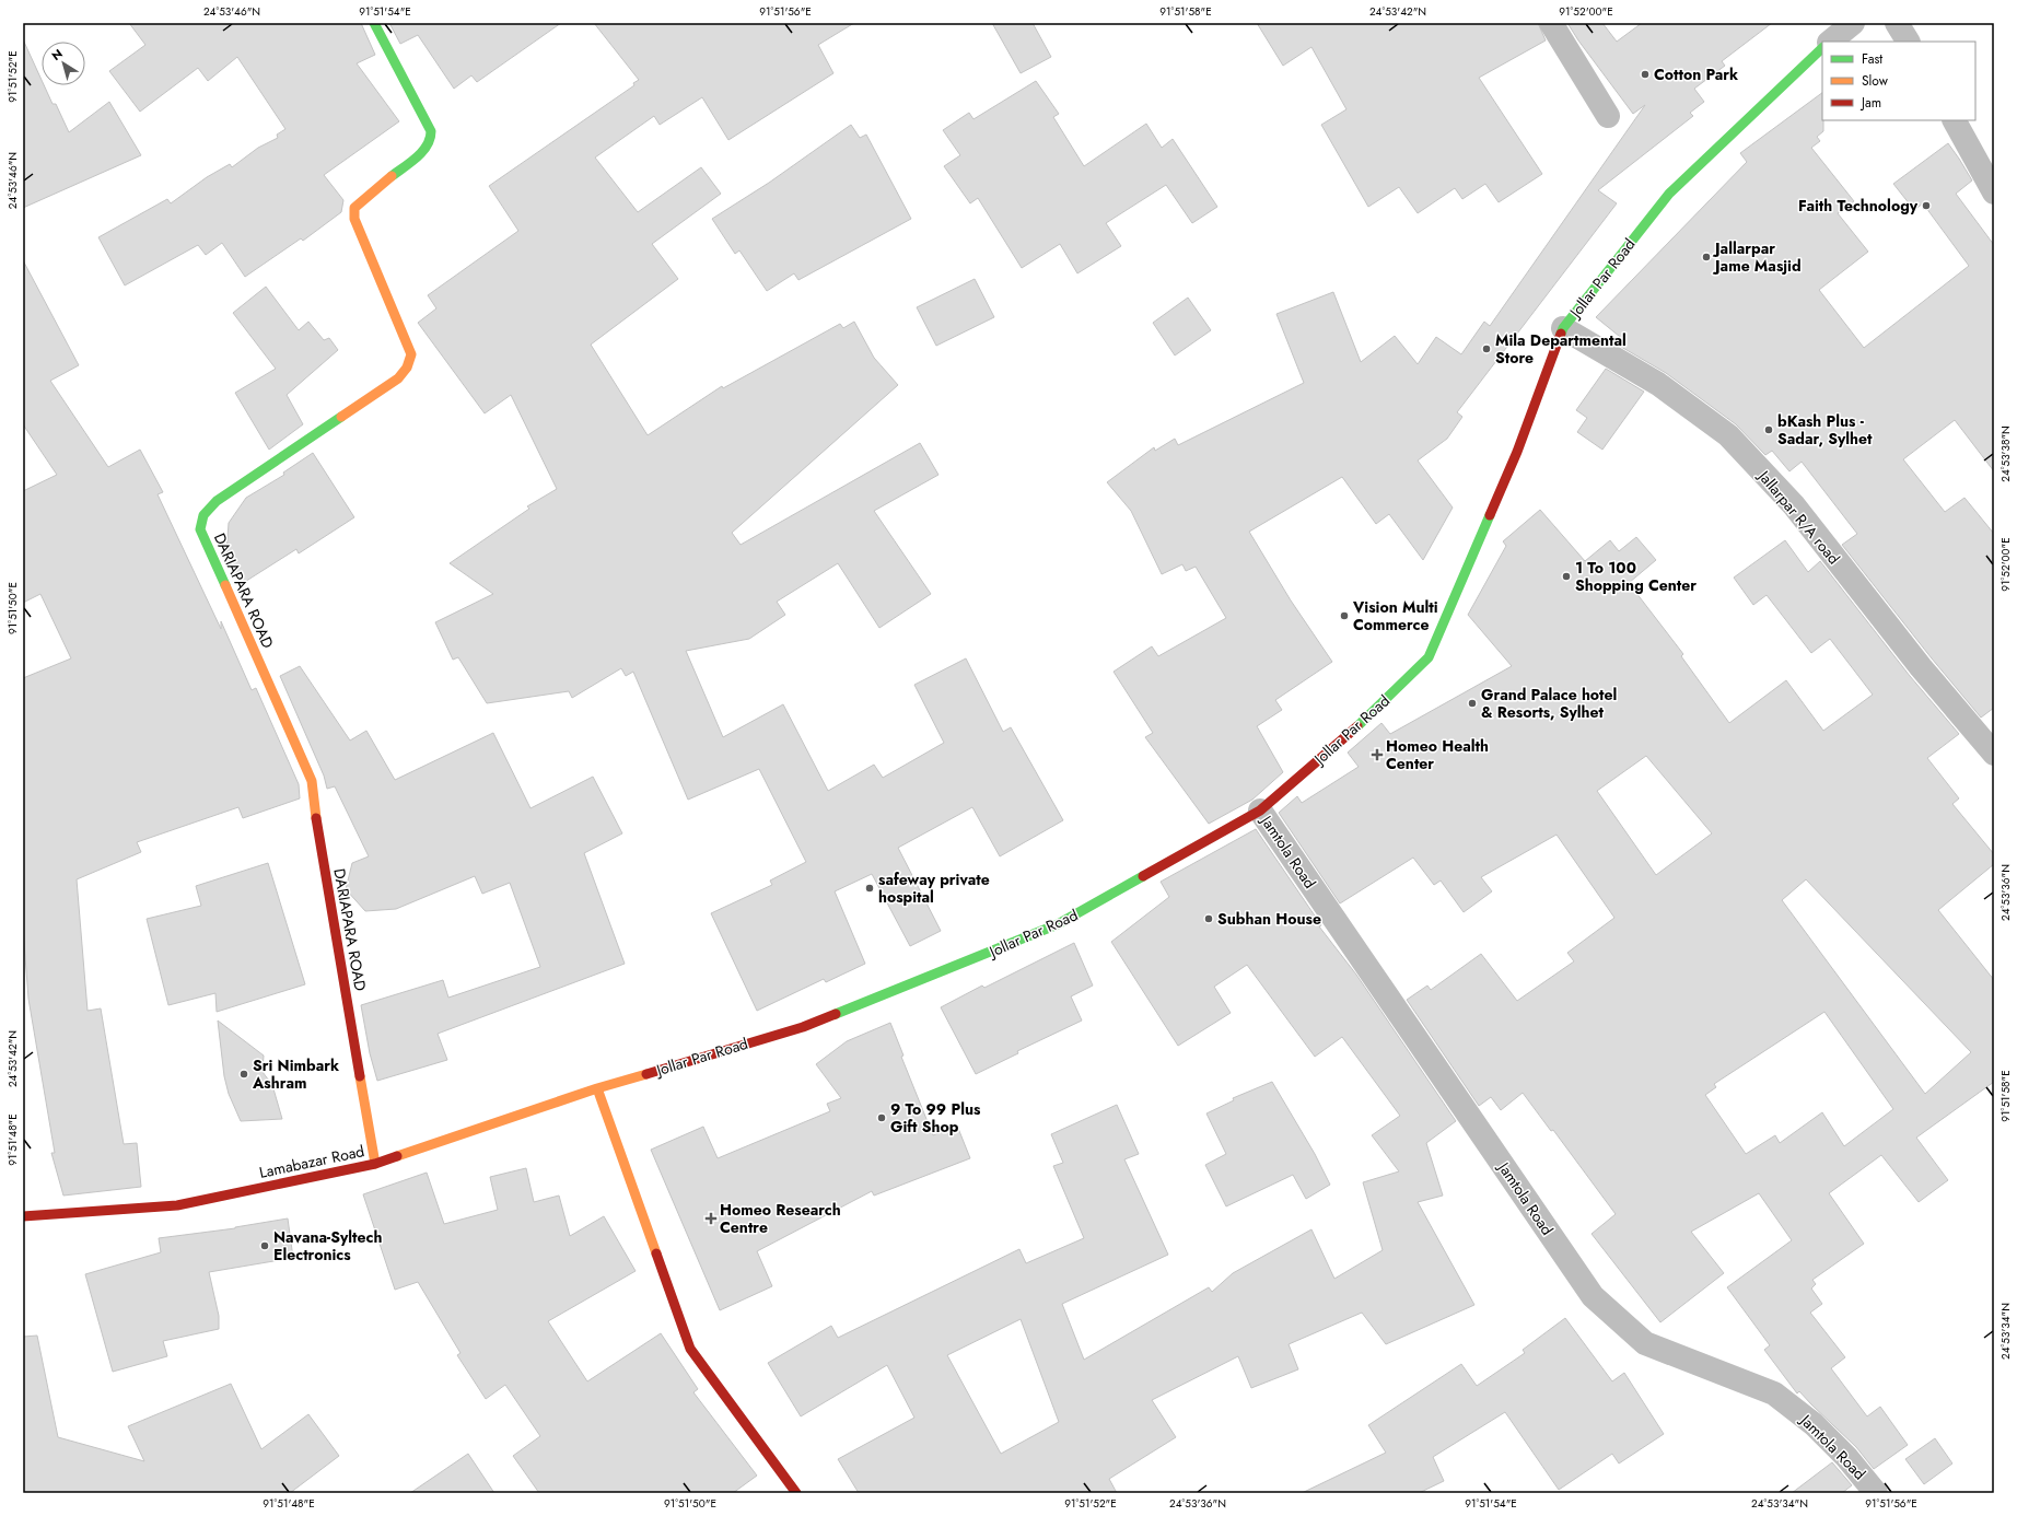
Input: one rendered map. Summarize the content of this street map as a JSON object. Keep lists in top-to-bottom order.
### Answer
{
  "streets": {
    "street": [
      "Jollar Par Road",
      "Jallarpar R/A road",
      "DARIAPARA ROAD",
      "Jamtola Road",
      "Lamabazar Road"
    ]
  },
  "crossings": [
    ["Jollar Par Road", "Jallarpar R/A road"],
    ["Jollar Par Road", "Jamtola Road"],
    ["Jollar Par Road", "Lamabazar Road"],
    ["DARIAPARA ROAD", "Lamabazar Road"]
  ],
  "places": {
    "other": [
      "Cotton Park",
      "Faith Technology",
      "Jallarpar Jame Masjid",
      "Mila Departmental Store",
      "bKash Plus - Sadar, Sylhet",
      "1 To 100 Shopping Center",
      "Vision Multi Commerce",
      "Grand Palace hotel & Resorts, Sylhet",
      "safeway private hospital",
      "Subhan House",
      "Sri Nimbark Ashram",
      "9 To 99 Plus Gift Shop",
      "Navana-Syltech Electronics"
    ],
    "health": ["Homeo Health Center", "Homeo Research Centre"]
  },
  "legend": ["Fast", "Slow", "Jam"],
  "north": "top left",
  "coordinates": [
    "24°53'46\"N",
    "91°51'54\"E",
    "91°51'56\"E",
    "91°51'58\"E",
    "24°53'42\"N",
    "91°52'00\"E",
    "91°51'52\"E",
    "24°53'38\"N",
    "91°51'50\"E",
    "24°53'36\"N",
    "91°51'48\"E",
    "24°53'34\"N"
  ]
}
